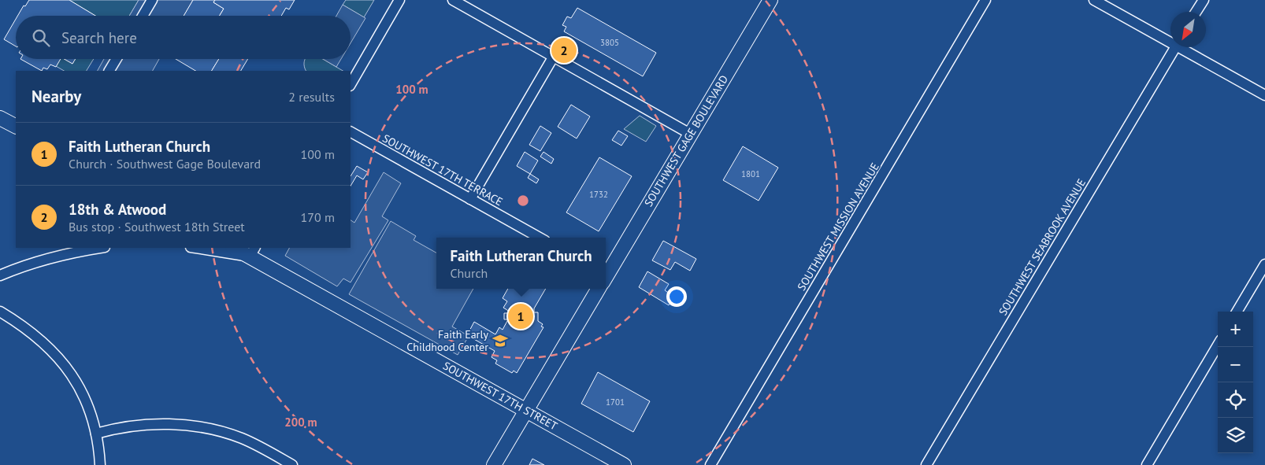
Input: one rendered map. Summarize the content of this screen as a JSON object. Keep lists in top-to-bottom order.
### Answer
{
  "streets": {
    "main road": ["SOUTHWEST GAGE BOULEVARD", "SOUTHWEST 17TH STREET"],
    "street": ["SOUTHWEST 17TH TERRACE", "SOUTHWEST MISSION AVENUE", "SOUTHWEST SEABROOK AVENUE"]
  },
  "crossings": [
    ["SOUTHWEST GAGE BOULEVARD", "SOUTHWEST 17TH STREET"]
  ],
  "places": {
    "school or university": ["Faith Early Childhood Center"]
  },
  "house_numbers": [
    "3805",
    "1801",
    "1732",
    "1701"
  ],
  "north": "bottom left",
  "page": {
    "search": "Search here",
    "pins": ["2", "1"],
    "heading": ["Nearby", "2 results"],
    "list": [
      {
        "mark": "1",
        "name": "Faith Lutheran Church",
        "note": "Church · Southwest Gage Boulevard",
        "value": "100 m"
      },
      {
        "mark": "2",
        "name": "18th & Atwood",
        "note": "Bus stop · Southwest 18th Street",
        "value": "170 m"
      }
    ],
    "popup": ["Faith Lutheran Church", "Church"],
    "map_buttons": ["+", "−"]
  },
  "rings": ["100 m", "200 m"]
}
